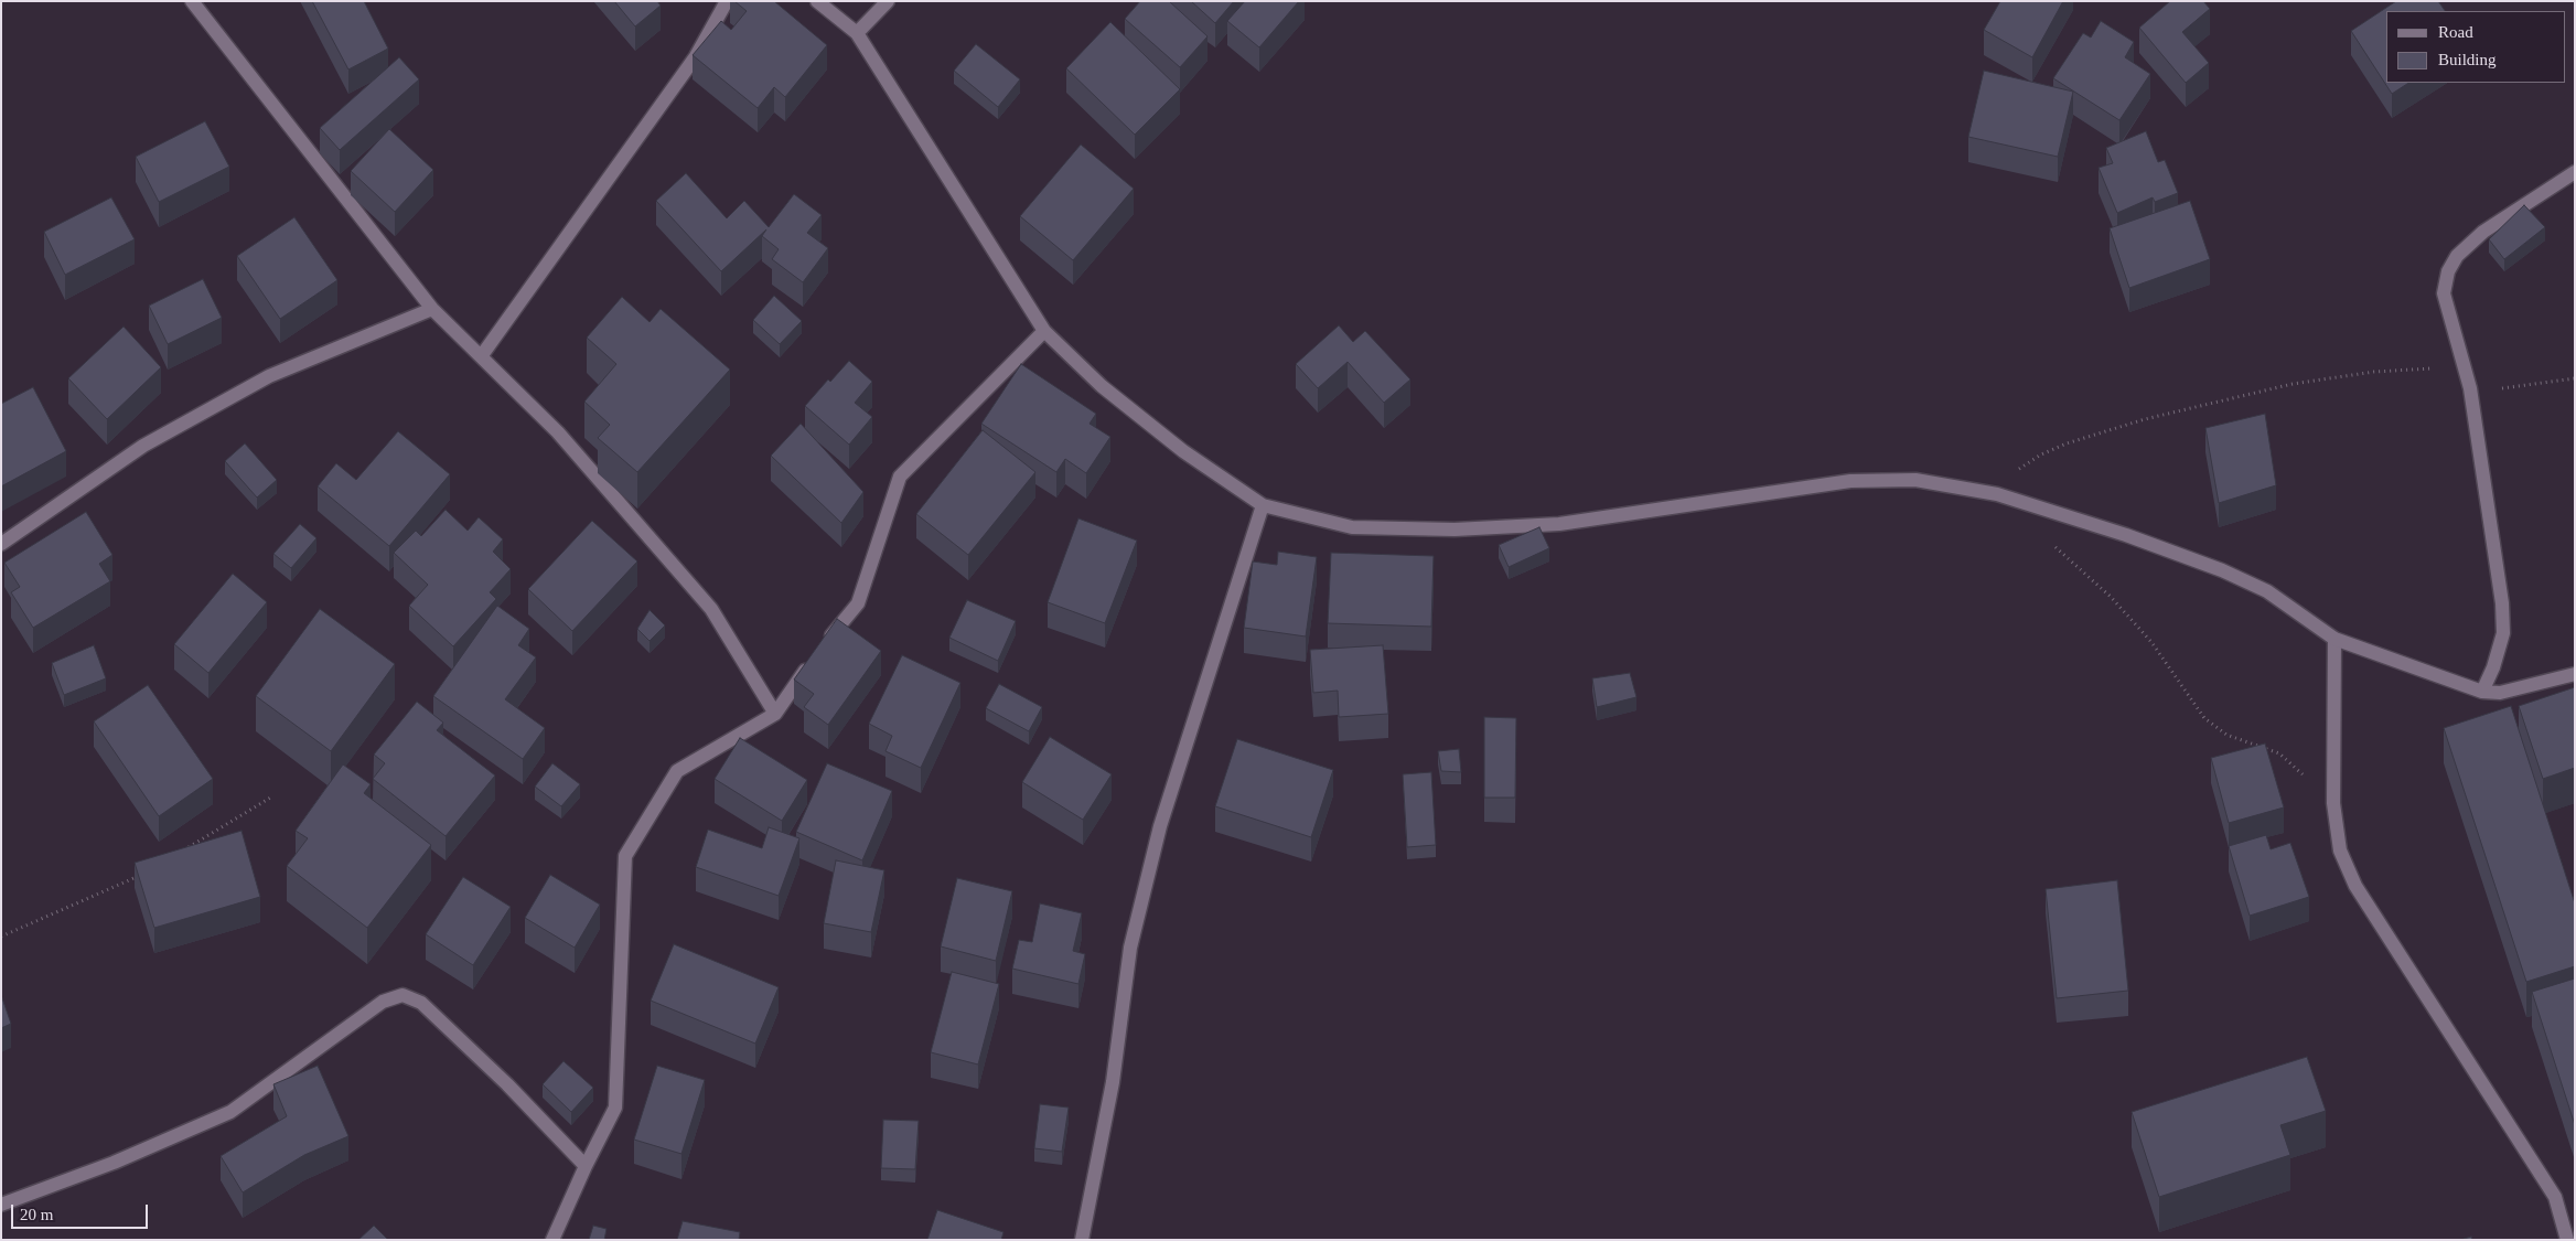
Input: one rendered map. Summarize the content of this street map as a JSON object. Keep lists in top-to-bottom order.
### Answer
{
  "legend": ["Road", "Building"],
  "scale_bar": "20 m"
}
